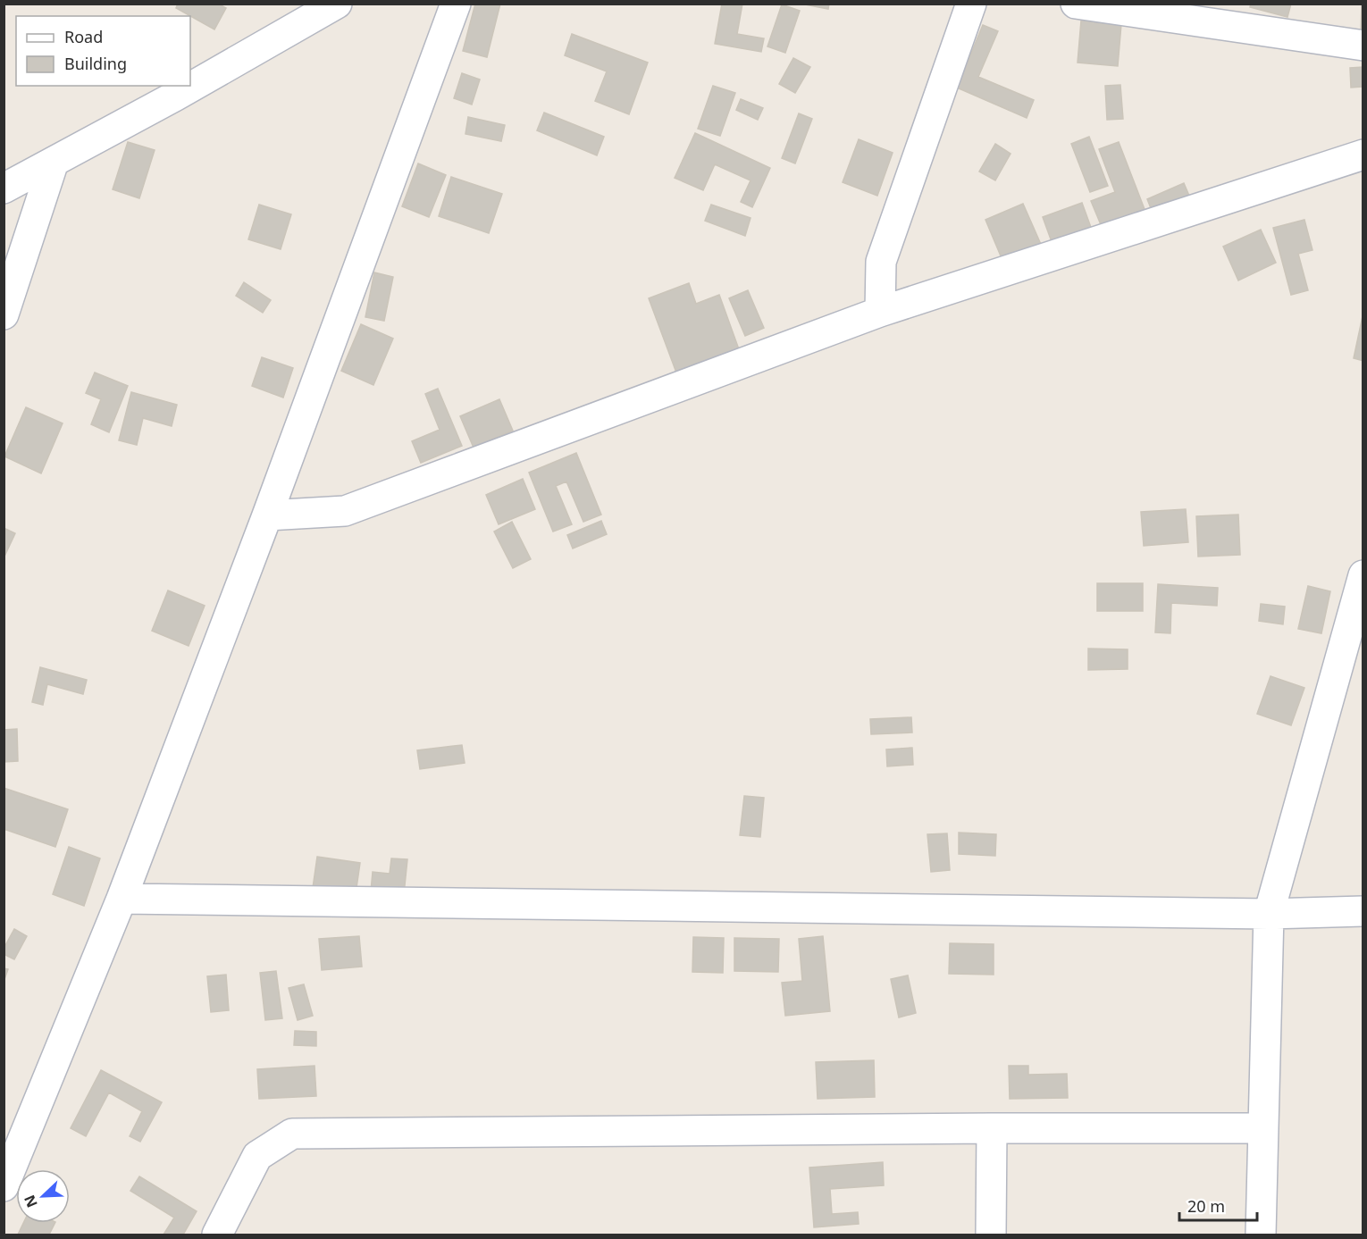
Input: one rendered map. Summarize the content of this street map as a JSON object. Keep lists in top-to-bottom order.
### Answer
{
  "legend": ["Road", "Building"],
  "scale_bar": "20 m",
  "north": "bottom left"
}
